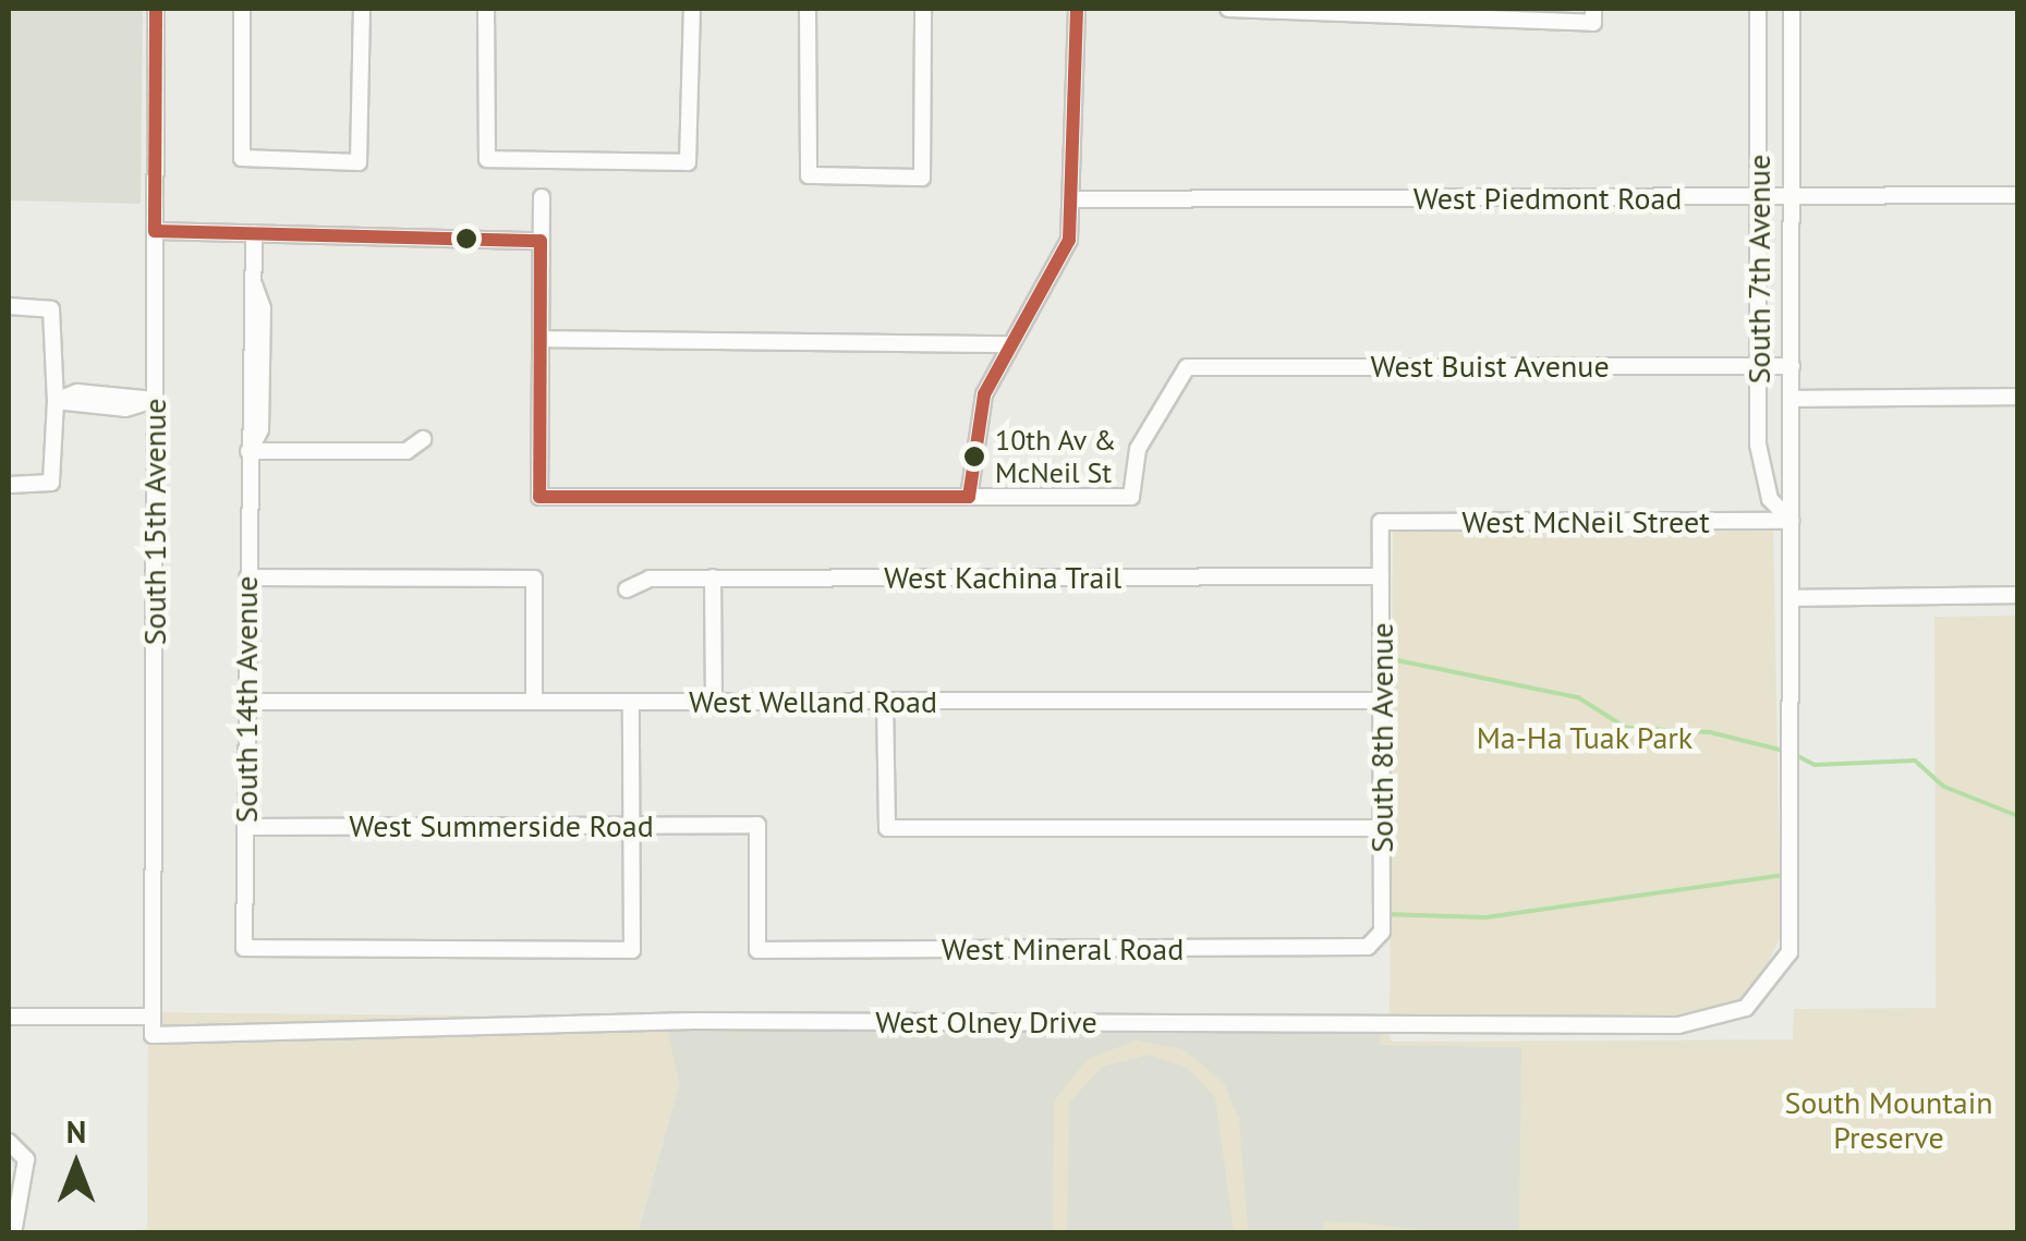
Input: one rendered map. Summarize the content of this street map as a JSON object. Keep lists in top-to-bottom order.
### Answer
{
  "streets": {
    "street": [
      "West Piedmont Road",
      "South 7th Avenue",
      "West Buist Avenue",
      "South 15th Avenue",
      "West McNeil Street",
      "West Kachina Trail",
      "South 14th Avenue",
      "West Welland Road",
      "South 8th Avenue",
      "West Summerside Road",
      "West Mineral Road",
      "West Olney Drive"
    ]
  },
  "crossings": [
    ["West Piedmont Road", "South 7th Avenue"],
    ["South 7th Avenue", "West Buist Avenue"],
    ["South 7th Avenue", "West McNeil Street"],
    ["South 7th Avenue", "West Olney Drive"],
    ["South 15th Avenue", "West Olney Drive"],
    ["West McNeil Street", "South 8th Avenue"],
    ["West Kachina Trail", "South 8th Avenue"],
    ["South 14th Avenue", "West Welland Road"],
    ["South 14th Avenue", "West Summerside Road"],
    ["West Welland Road", "South 8th Avenue"],
    ["South 8th Avenue", "West Mineral Road"],
    ["West Summerside Road", "West Mineral Road"]
  ],
  "parks": ["Ma-Ha Tuak Park", "South Mountain Preserve"],
  "places": ["10th Av & McNeil St"],
  "north": "top"
}
